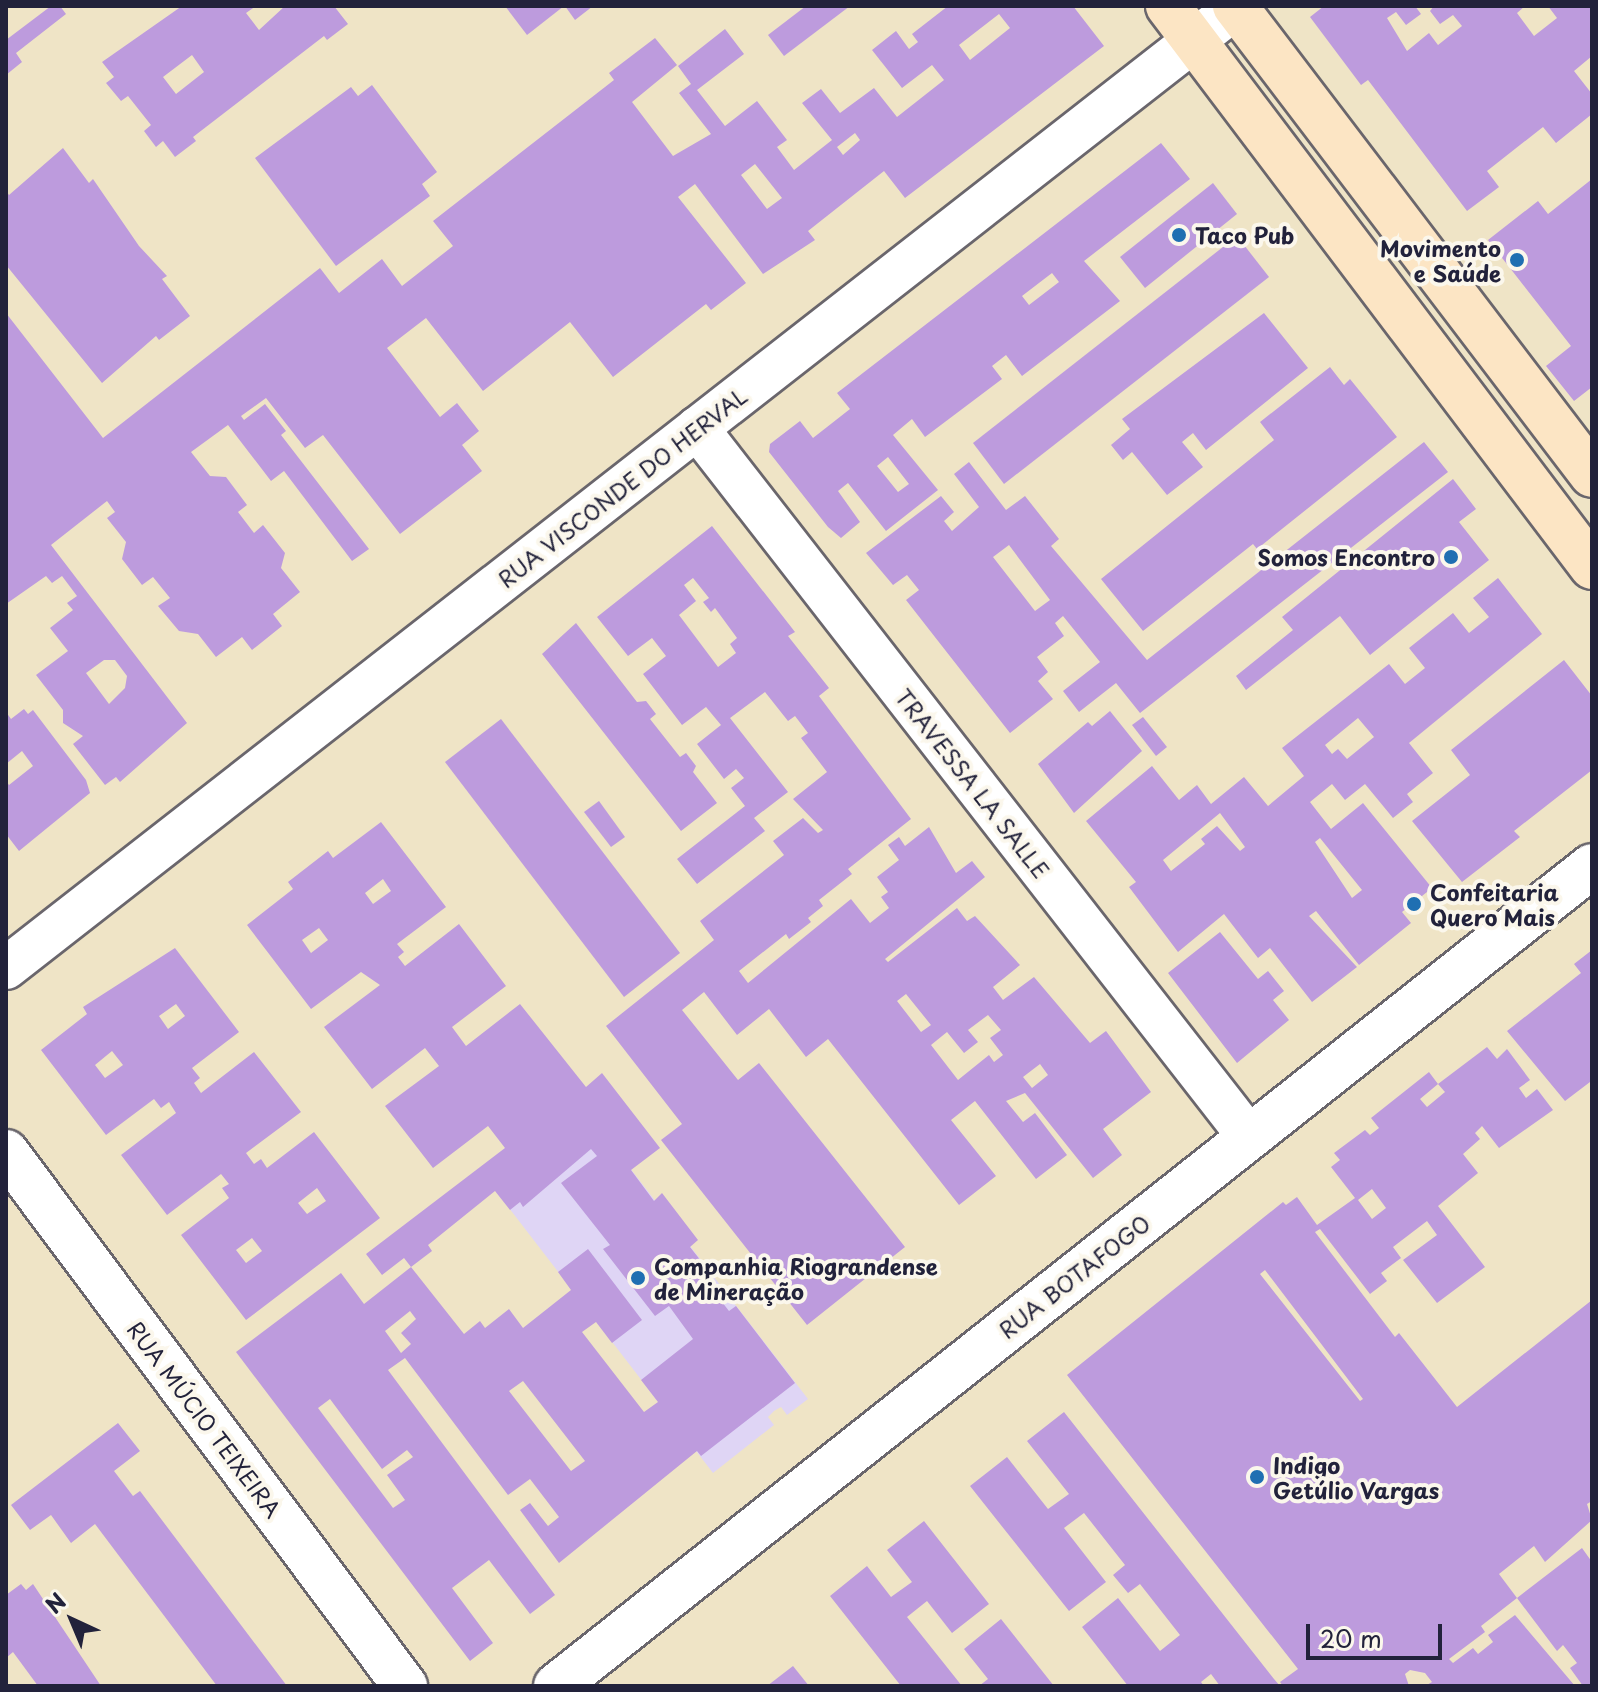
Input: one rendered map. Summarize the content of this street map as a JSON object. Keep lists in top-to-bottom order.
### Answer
{
  "streets": {
    "street": [
      "RUA VISCONDE DO HERVAL",
      "TRAVESSA LA SALLE",
      "RUA BOTAFOGO",
      "RUA MÚCIO TEIXEIRA"
    ]
  },
  "crossings": [
    ["RUA VISCONDE DO HERVAL", "TRAVESSA LA SALLE"],
    ["TRAVESSA LA SALLE", "RUA BOTAFOGO"]
  ],
  "places": [
    "Taco Pub",
    "Movimento e Saúde",
    "Somos Encontro",
    "Confeitaria Quero Mais",
    "Companhia Riograndense de Mineração",
    "Indigo Getúlio Vargas"
  ],
  "scale_bar": "20 m",
  "north": "top left"
}
